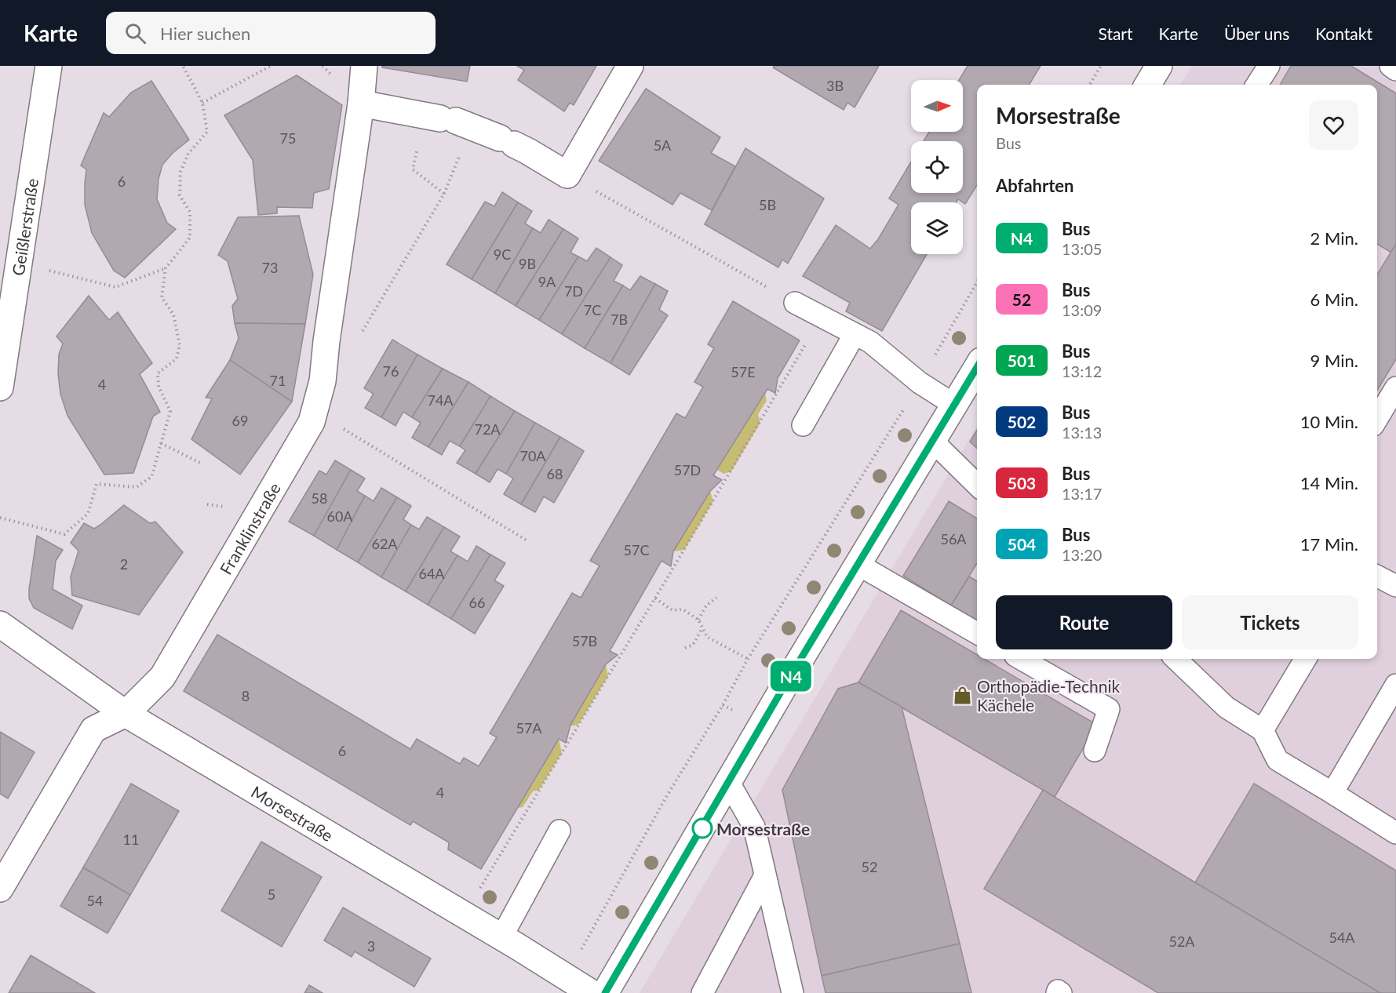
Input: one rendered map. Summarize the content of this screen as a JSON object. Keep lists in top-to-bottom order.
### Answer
{
  "streets": {
    "street": ["Geißlerstraße", "Franklinstraße", "Morsestraße"]
  },
  "crossings": [
    ["Franklinstraße", "Morsestraße"]
  ],
  "places": {
    "shop": ["Orthopädie-Technik Kächele"],
    "other": ["Morsestraße"]
  },
  "lines": ["bus line N4"],
  "house_numbers": [
    "3B",
    "75",
    "5A",
    "6",
    "5B",
    "9C",
    "9B",
    "73",
    "9A",
    "7D",
    "7C",
    "7B",
    "76",
    "57E",
    "71",
    "4",
    "74A",
    "69",
    "72A",
    "70A",
    "57D",
    "68",
    "58",
    "60A",
    "56A",
    "62A",
    "57C",
    "2",
    "64A",
    "66",
    "57B",
    "8",
    "57A",
    "6",
    "4",
    "11",
    "52",
    "5",
    "54",
    "54A",
    "52A",
    "3"
  ],
  "north": "right",
  "page": {
    "header": "Karte",
    "search": "Hier suchen",
    "nav": [
      "Start",
      "Karte",
      "Über uns",
      "Kontakt"
    ],
    "on_map": "N4",
    "heading": [
      ["Morsestraße", "Bus"],
      "Abfahrten"
    ],
    "list": [
      {
        "mark": "N4",
        "name": "Bus",
        "note": "13:05",
        "value": "2 Min."
      },
      {
        "mark": "52",
        "name": "Bus",
        "note": "13:09",
        "value": "6 Min."
      },
      {
        "mark": "501",
        "name": "Bus",
        "note": "13:12",
        "value": "9 Min."
      },
      {
        "mark": "502",
        "name": "Bus",
        "note": "13:13",
        "value": "10 Min."
      },
      {
        "mark": "503",
        "name": "Bus",
        "note": "13:17",
        "value": "14 Min."
      },
      {
        "mark": "504",
        "name": "Bus",
        "note": "13:20",
        "value": "17 Min."
      }
    ],
    "buttons": ["Route", "Tickets"]
  }
}
